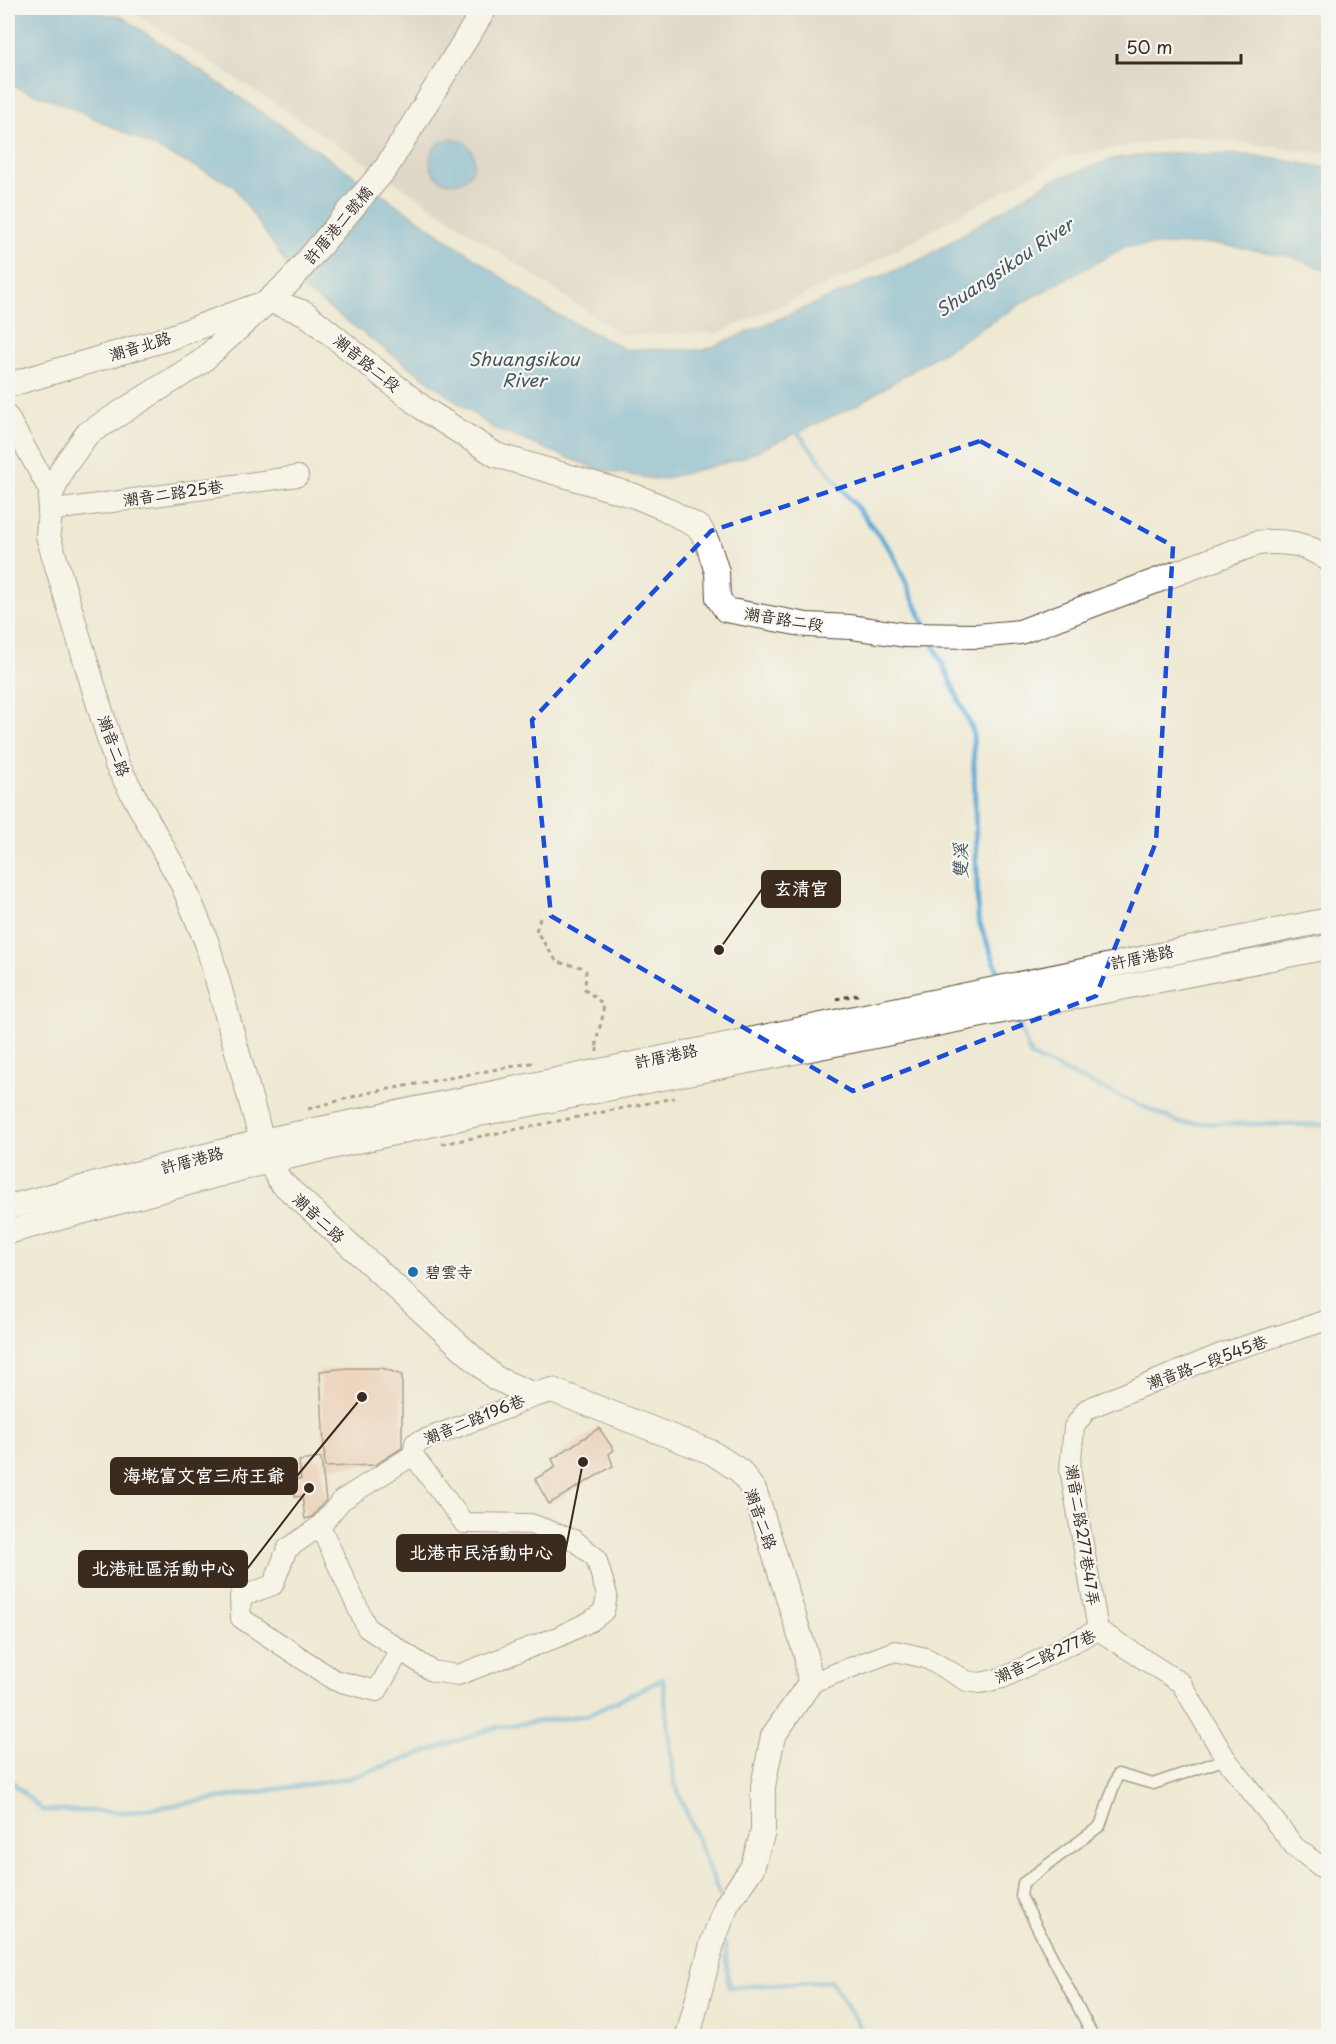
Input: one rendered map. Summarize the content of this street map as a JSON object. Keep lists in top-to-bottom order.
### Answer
{
  "streets": {
    "street": [
      "許厝港二號橋",
      "潮音北路",
      "潮音路二段",
      "潮音二路25巷",
      "潮音二路",
      "許厝港路",
      "潮音路一段545巷",
      "潮音二路196巷",
      "潮音二路277巷47弄",
      "潮音二路277巷"
    ]
  },
  "crossings": [
    ["許厝港二號橋", "潮音二路"],
    ["潮音北路", "潮音路二段"],
    ["潮音北路", "潮音二路"],
    ["潮音路二段", "潮音二路"],
    ["潮音二路25巷", "潮音二路"],
    ["潮音二路", "許厝港路"],
    ["潮音二路", "潮音二路196巷"],
    ["潮音二路", "潮音二路277巷"],
    ["潮音路一段545巷", "潮音二路277巷47弄"],
    ["潮音二路277巷47弄", "潮音二路277巷"]
  ],
  "water": ["Shuangsikou River", "雙溪"],
  "places": [
    "玄清宮",
    "碧雲寺",
    "海墘富文宮三府王爺",
    "北港市民活動中心",
    "北港社區活動中心"
  ],
  "scale_bar": "50 m"
}
